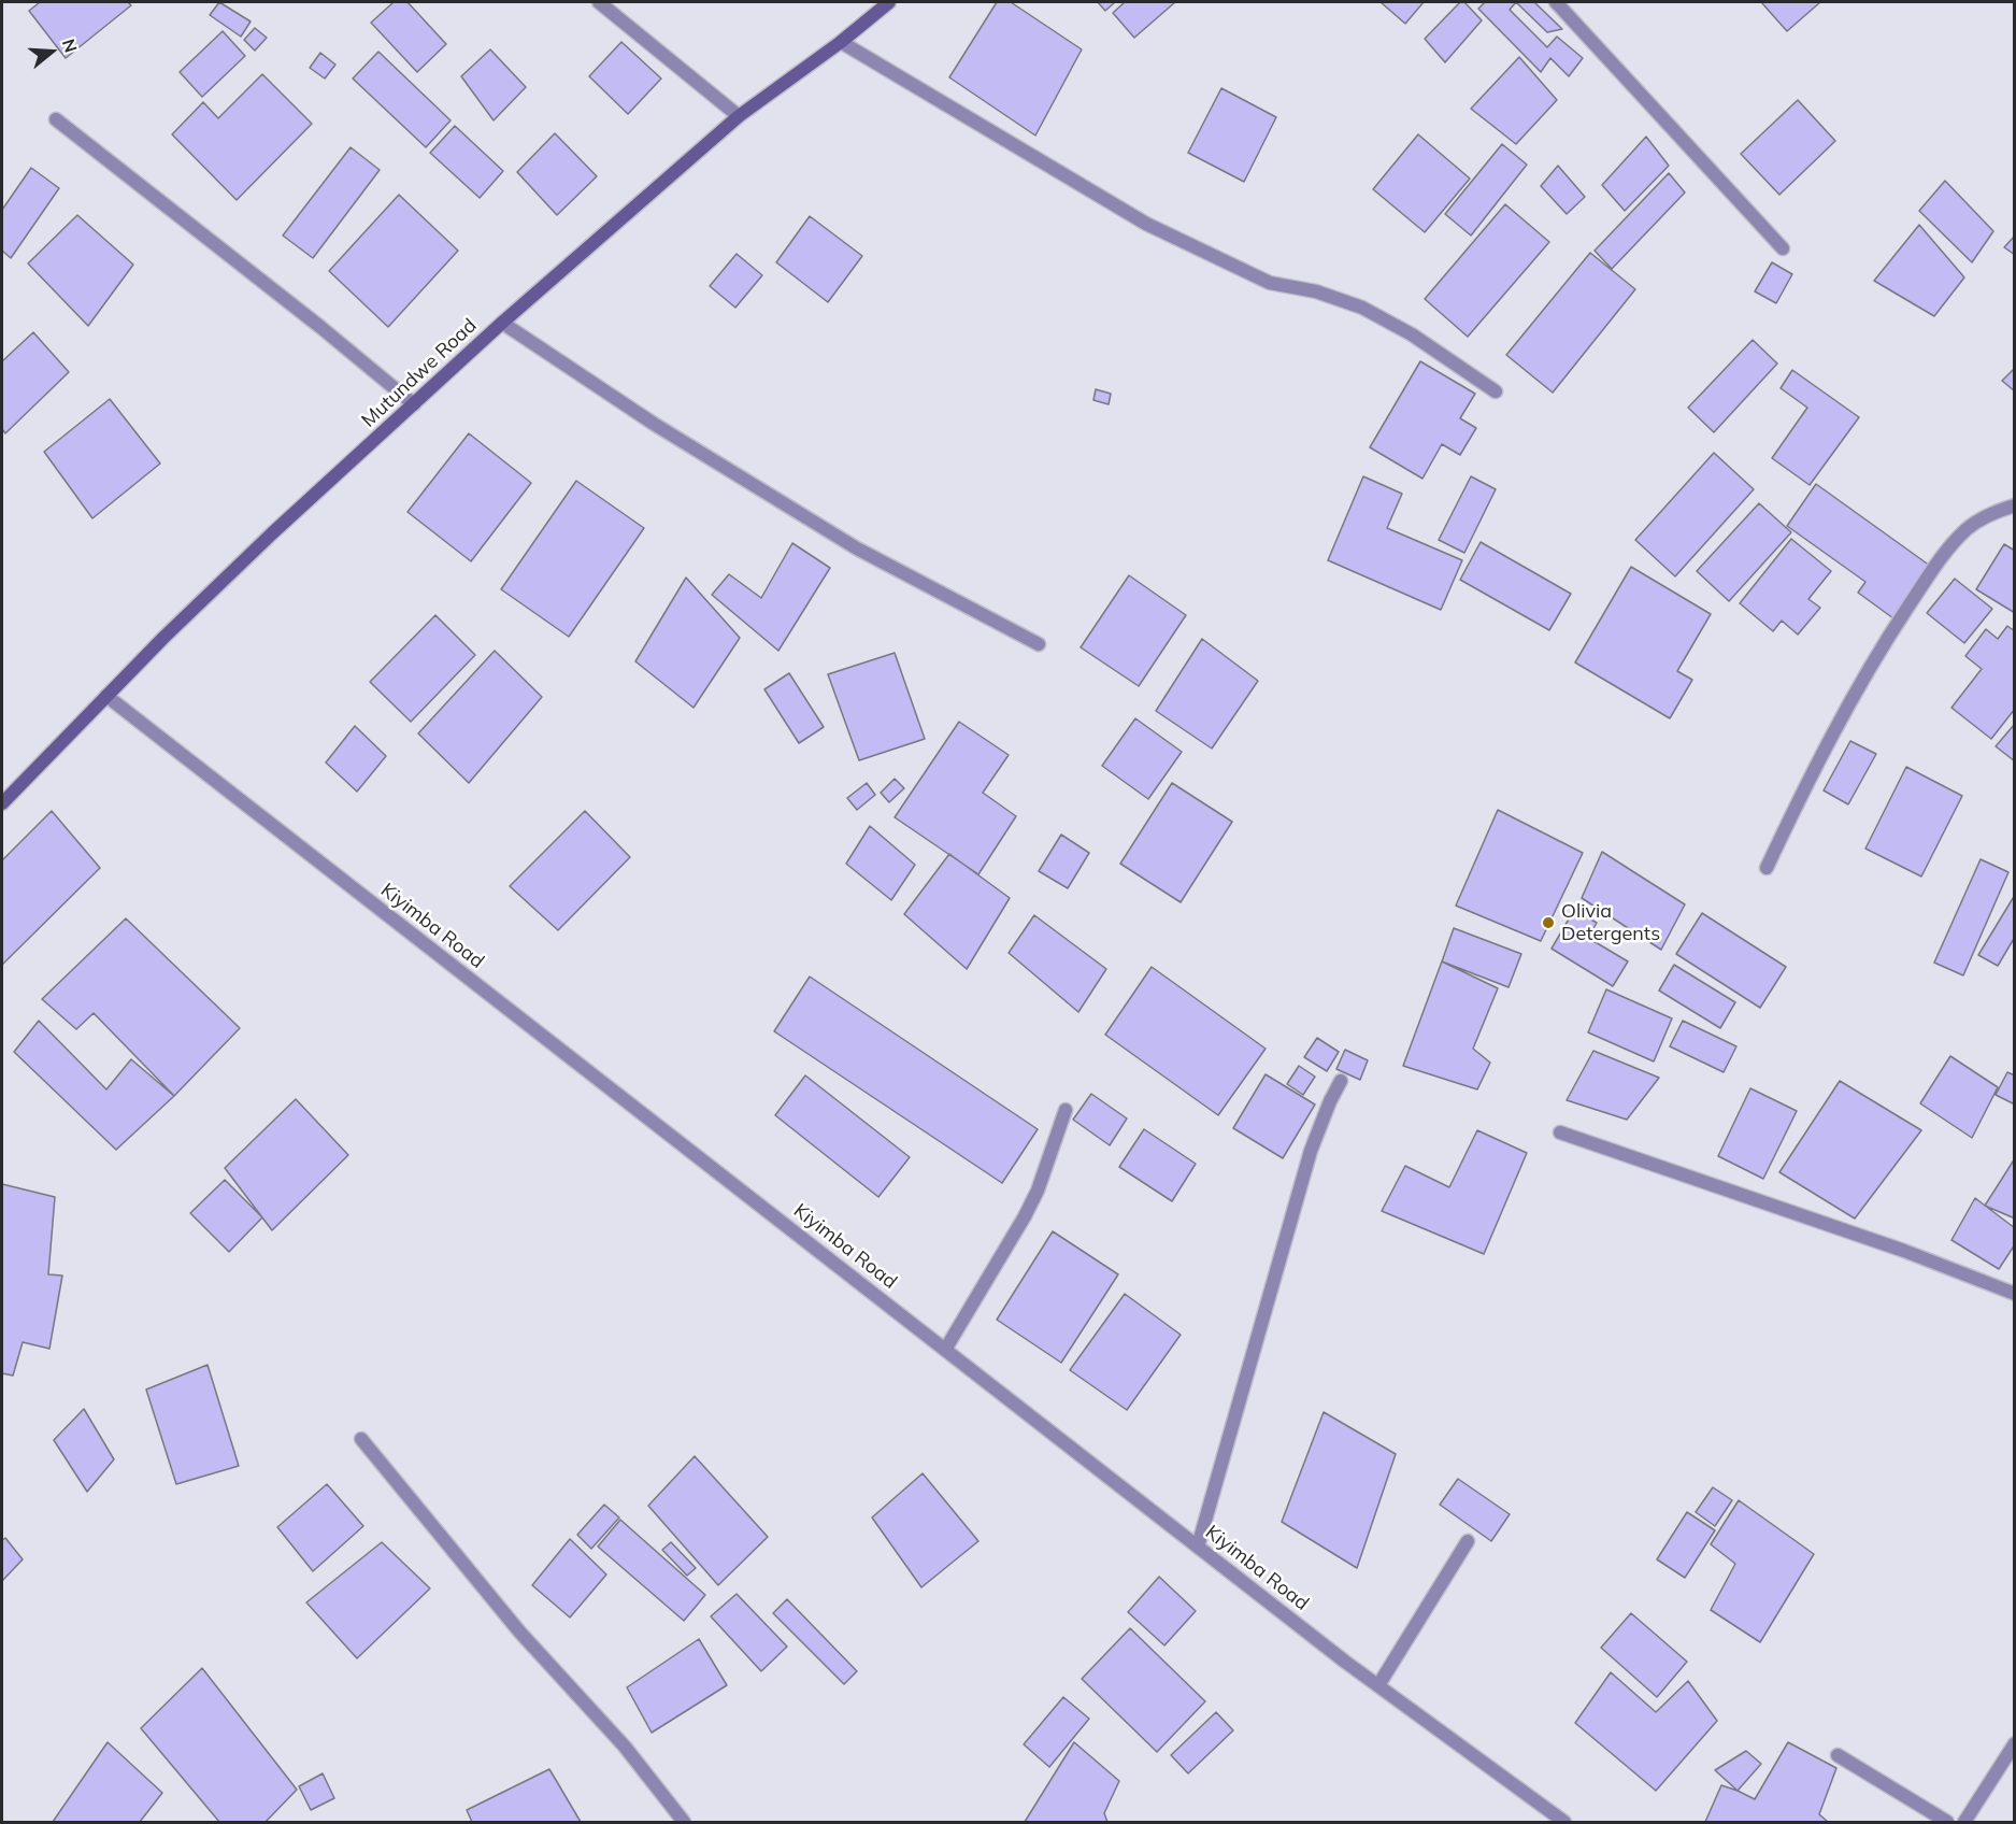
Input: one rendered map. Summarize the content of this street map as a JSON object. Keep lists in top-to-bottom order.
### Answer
{
  "streets": {
    "main road": ["Mutundwe Road"],
    "street": ["Kiyimba Road"]
  },
  "crossings": [
    ["Mutundwe Road", "Kiyimba Road"]
  ],
  "places": ["Olivia Detergents"],
  "north": "right"
}
